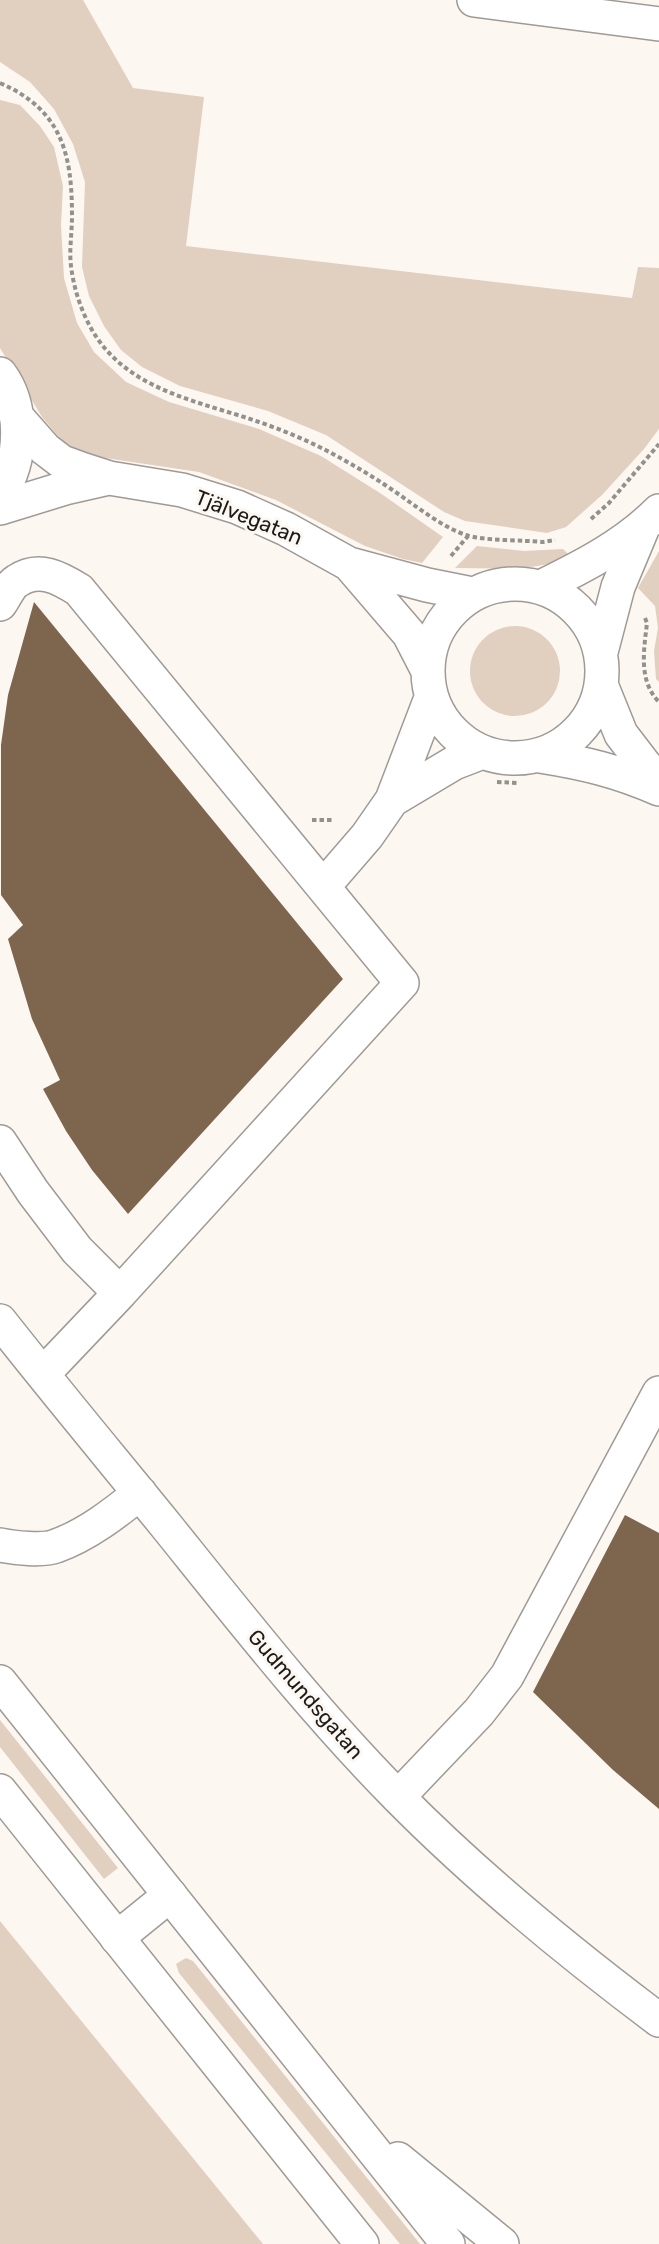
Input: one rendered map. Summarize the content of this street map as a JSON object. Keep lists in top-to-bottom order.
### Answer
{
  "streets": {
    "main road": ["Tjälvegatan", "Gudmundsgatan"]
  }
}
